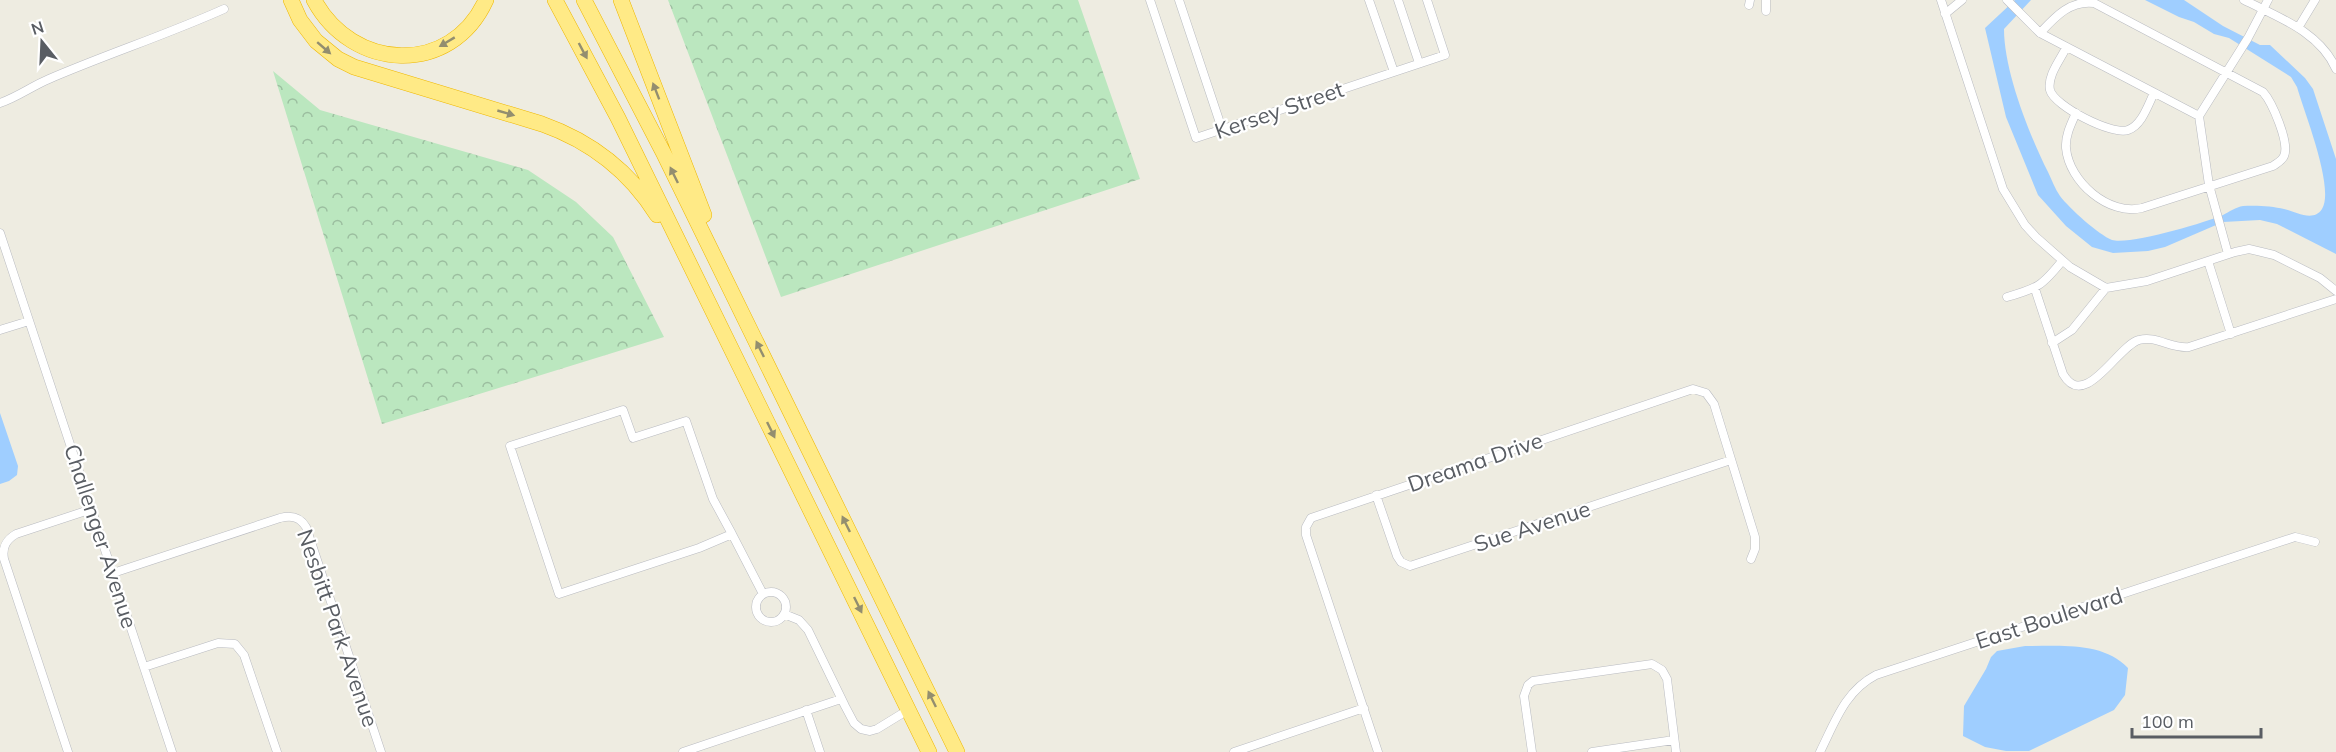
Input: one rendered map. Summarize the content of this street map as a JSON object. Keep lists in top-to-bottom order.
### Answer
{
  "streets": {
    "street": [
      "Kersey Street",
      "Dreama Drive",
      "Sue Avenue",
      "Challenger Avenue",
      "East Boulevard",
      "Nesbitt Park Avenue"
    ]
  },
  "crossings": [
    ["Dreama Drive", "Sue Avenue"],
    ["Challenger Avenue", "Nesbitt Park Avenue"]
  ],
  "scale_bar": "100 m",
  "north": "top"
}
